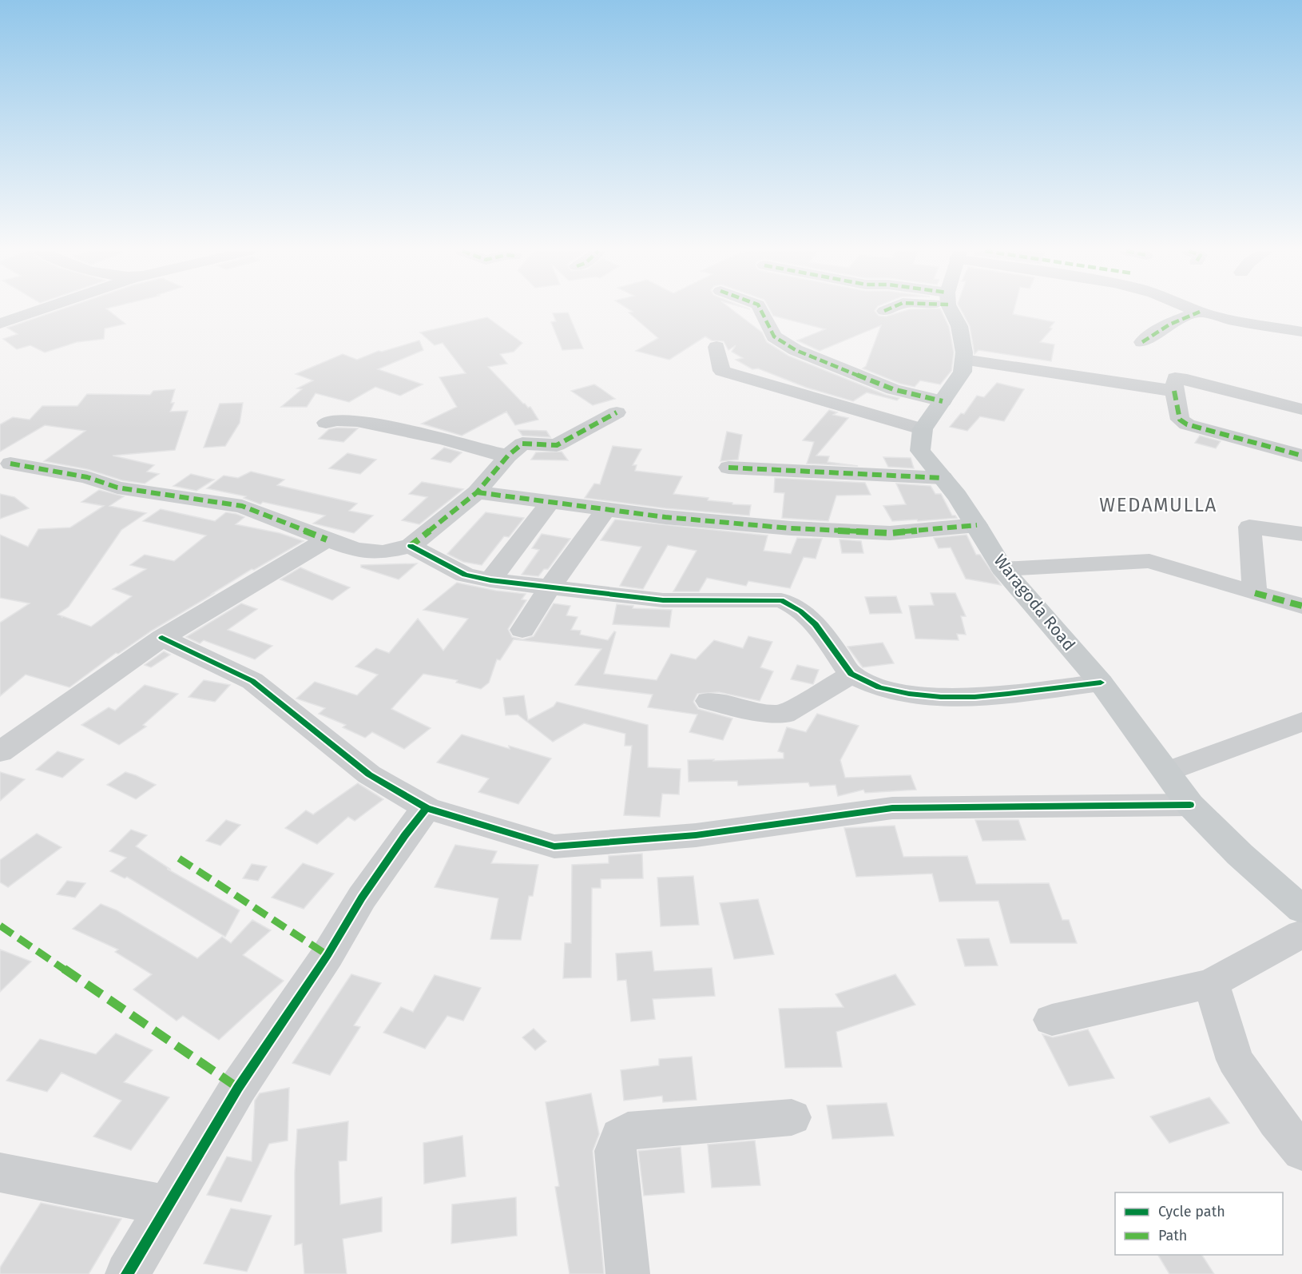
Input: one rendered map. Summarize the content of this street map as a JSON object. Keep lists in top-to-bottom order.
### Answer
{
  "streets": {
    "main road": ["Waragoda Road"]
  },
  "districts": ["WEDAMULLA"],
  "legend": ["Cycle path", "Path"]
}
